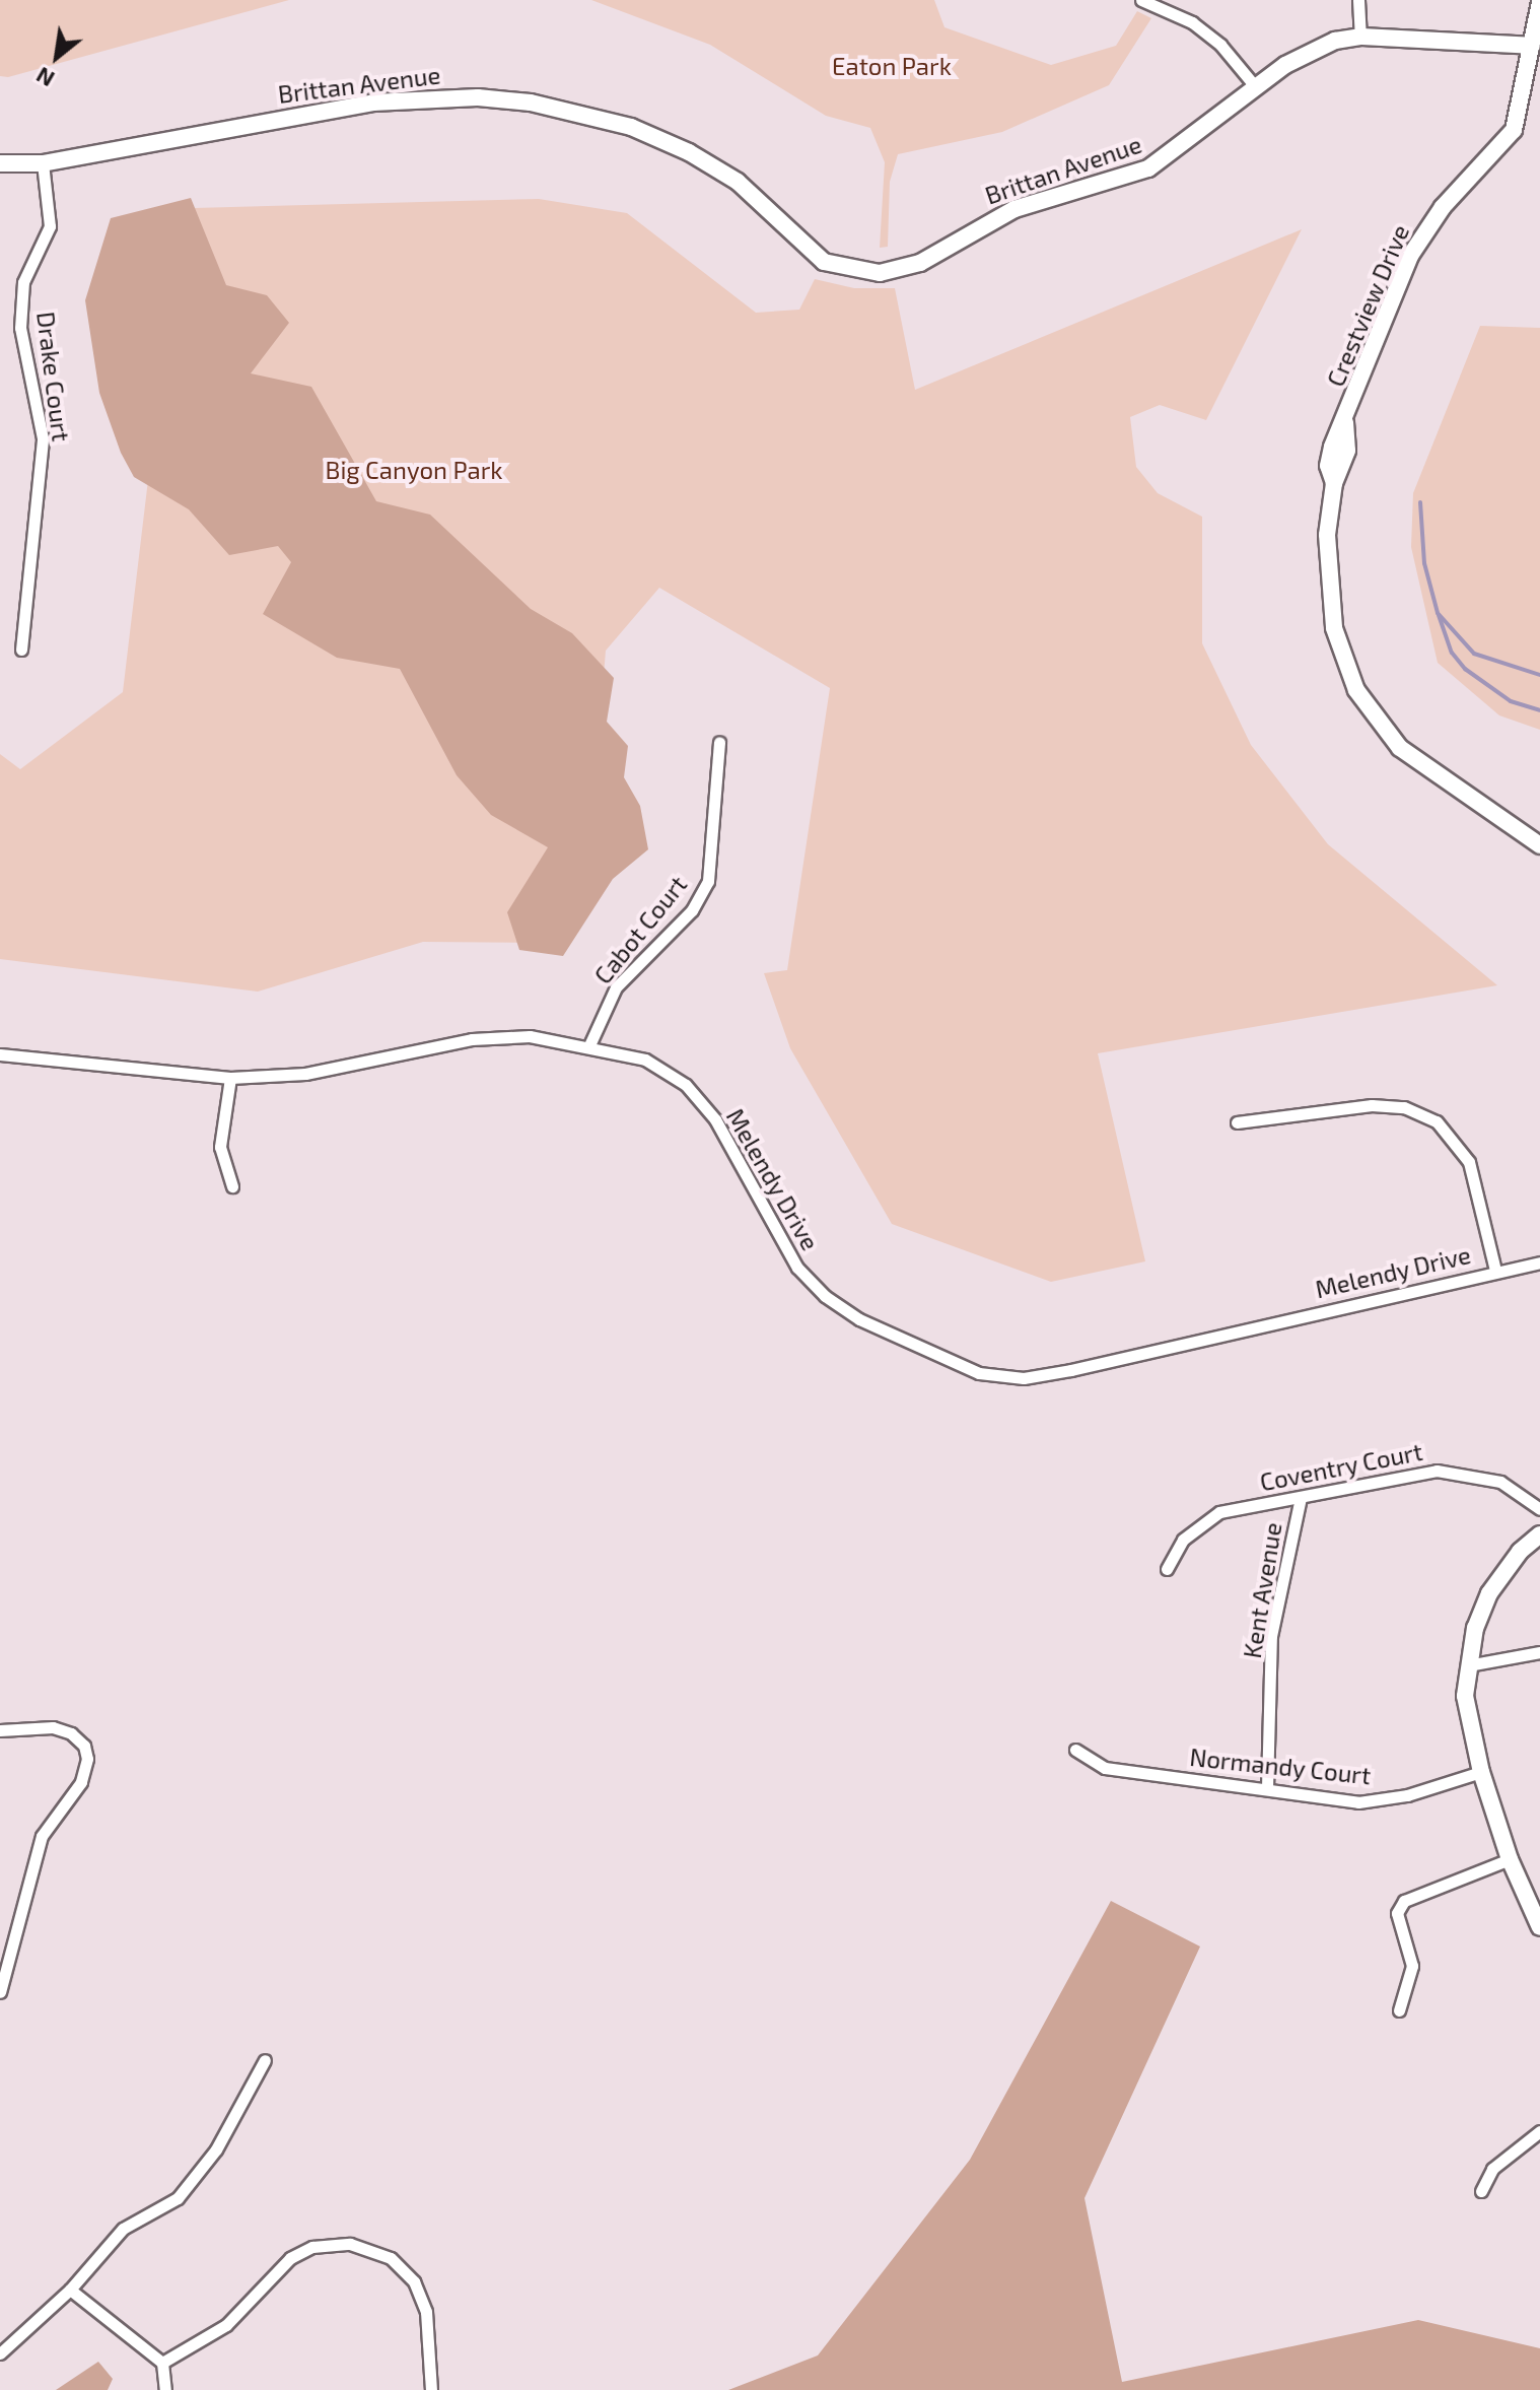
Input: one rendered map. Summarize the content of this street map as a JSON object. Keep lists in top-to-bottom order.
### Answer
{
  "streets": {
    "main road": ["Brittan Avenue", "Crestview Drive"],
    "street": [
      "Drake Court",
      "Cabot Court",
      "Melendy Drive",
      "Coventry Court",
      "Kent Avenue",
      "Normandy Court"
    ]
  },
  "crossings": [
    ["Brittan Avenue", "Crestview Drive"],
    ["Brittan Avenue", "Drake Court"],
    ["Cabot Court", "Melendy Drive"],
    ["Coventry Court", "Kent Avenue"],
    ["Kent Avenue", "Normandy Court"]
  ],
  "parks": ["Eaton Park", "Big Canyon Park"],
  "north": "bottom left"
}
